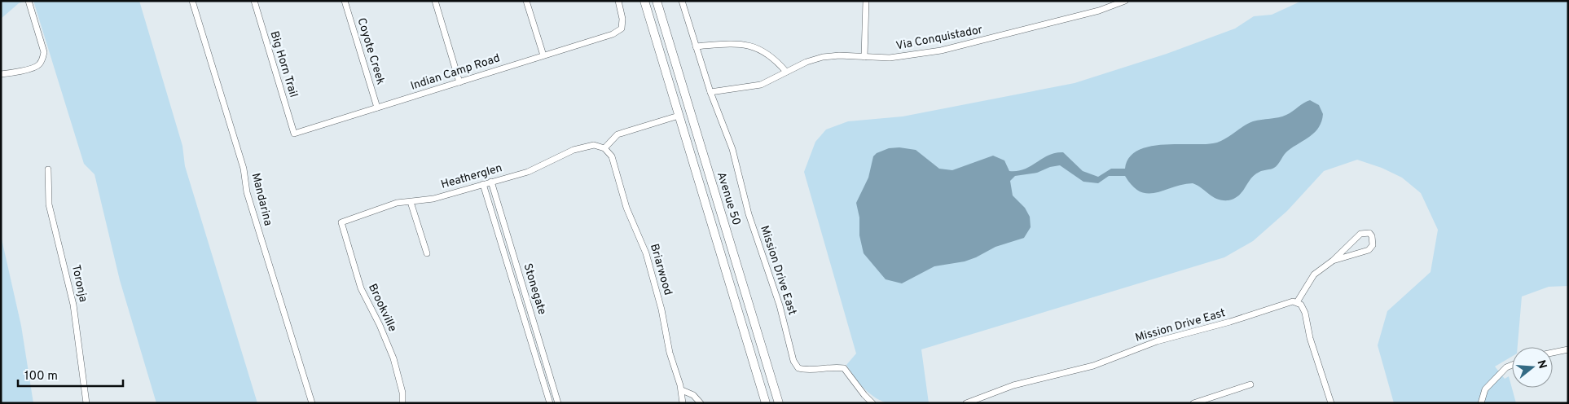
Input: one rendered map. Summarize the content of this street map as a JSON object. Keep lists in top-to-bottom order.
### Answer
{
  "streets": {
    "main road": ["Avenue 50"],
    "street": [
      "Via Conquistador",
      "Coyote Creek",
      "Big Horn Trail",
      "Indian Camp Road",
      "Heatherglen",
      "Mandarina",
      "Briarwood",
      "Mission Drive East",
      "Toronja",
      "Stonegate",
      "Brookville"
    ]
  },
  "crossings": [
    ["Via Conquistador", "Mission Drive East"],
    ["Coyote Creek", "Indian Camp Road"],
    ["Big Horn Trail", "Indian Camp Road"],
    ["Heatherglen", "Briarwood"],
    ["Heatherglen", "Stonegate"],
    ["Heatherglen", "Brookville"]
  ],
  "scale_bar": "100 m",
  "north": "right"
}
